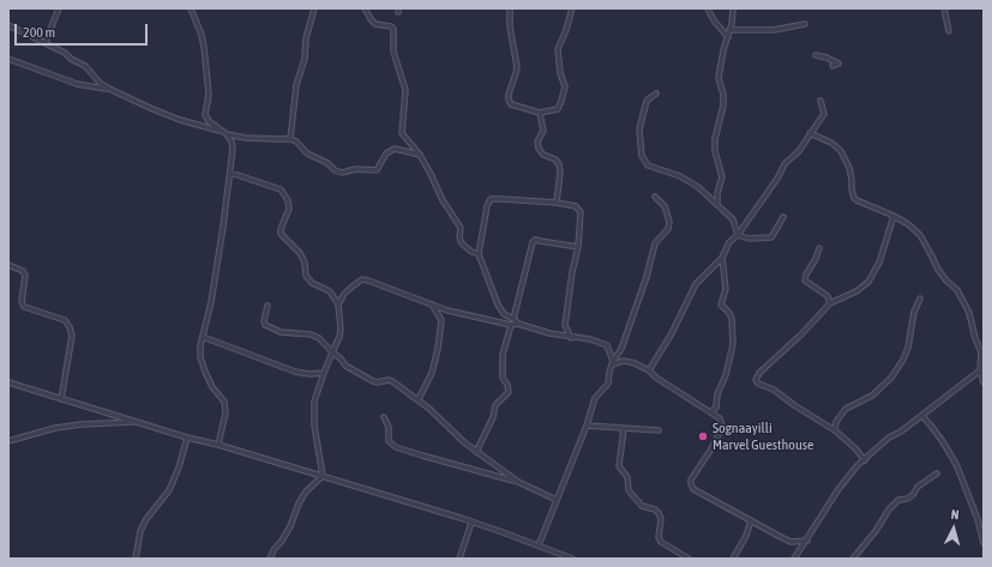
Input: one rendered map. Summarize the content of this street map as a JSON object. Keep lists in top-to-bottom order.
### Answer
{
  "places": ["Sognaayilli Marvel Guesthouse"],
  "scale_bar": "200 m",
  "north": "top"
}
